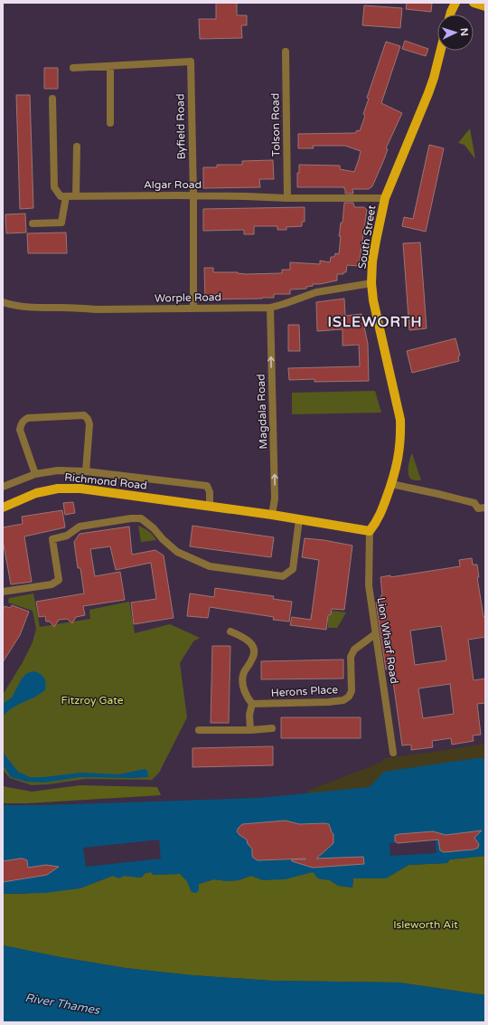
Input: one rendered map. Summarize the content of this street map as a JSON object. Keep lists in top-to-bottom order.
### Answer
{
  "streets": {
    "main road": ["South Street", "Richmond Road"],
    "street": [
      "Tolson Road",
      "Byfield Road",
      "Algar Road",
      "Worple Road",
      "Magdala Road",
      "Lion Wharf Road",
      "Herons Place"
    ]
  },
  "crossings": [
    ["Tolson Road", "Algar Road"],
    ["Byfield Road", "Algar Road"],
    ["Byfield Road", "Worple Road"],
    ["Algar Road", "South Street"],
    ["South Street", "Worple Road"],
    ["South Street", "Richmond Road"],
    ["South Street", "Lion Wharf Road"],
    ["Worple Road", "Magdala Road"],
    ["Magdala Road", "Richmond Road"],
    ["Richmond Road", "Lion Wharf Road"],
    ["Lion Wharf Road", "Herons Place"]
  ],
  "one_way": ["Magdala Road"],
  "districts": ["ISLEWORTH"],
  "water": ["River Thames"],
  "parks": ["Fitzroy Gate", "Isleworth Ait"],
  "north": "right"
}
